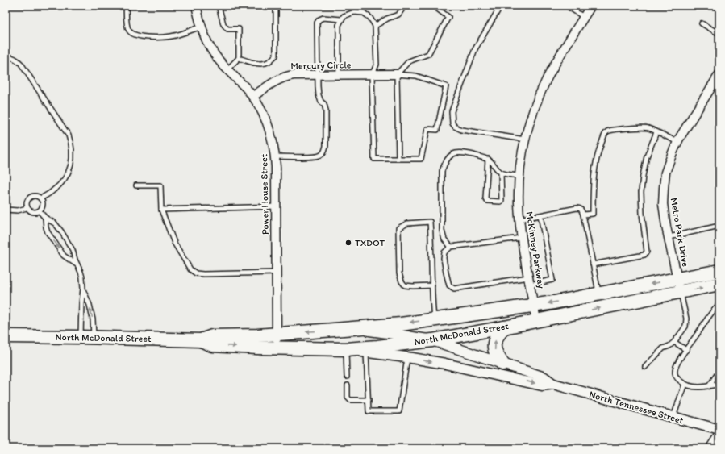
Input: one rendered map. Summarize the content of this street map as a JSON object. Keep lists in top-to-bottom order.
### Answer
{
  "streets": {
    "main road": ["North McDonald Street"],
    "street": [
      "Mercury Circle",
      "Power House Street",
      "Metro Park Drive",
      "McKinney Parkway",
      "North Tennessee Street"
    ]
  },
  "crossings": [
    ["Mercury Circle", "Power House Street"],
    ["Power House Street", "North McDonald Street"],
    ["Metro Park Drive", "North McDonald Street"],
    ["McKinney Parkway", "North McDonald Street"]
  ],
  "places": ["TXDOT"]
}
